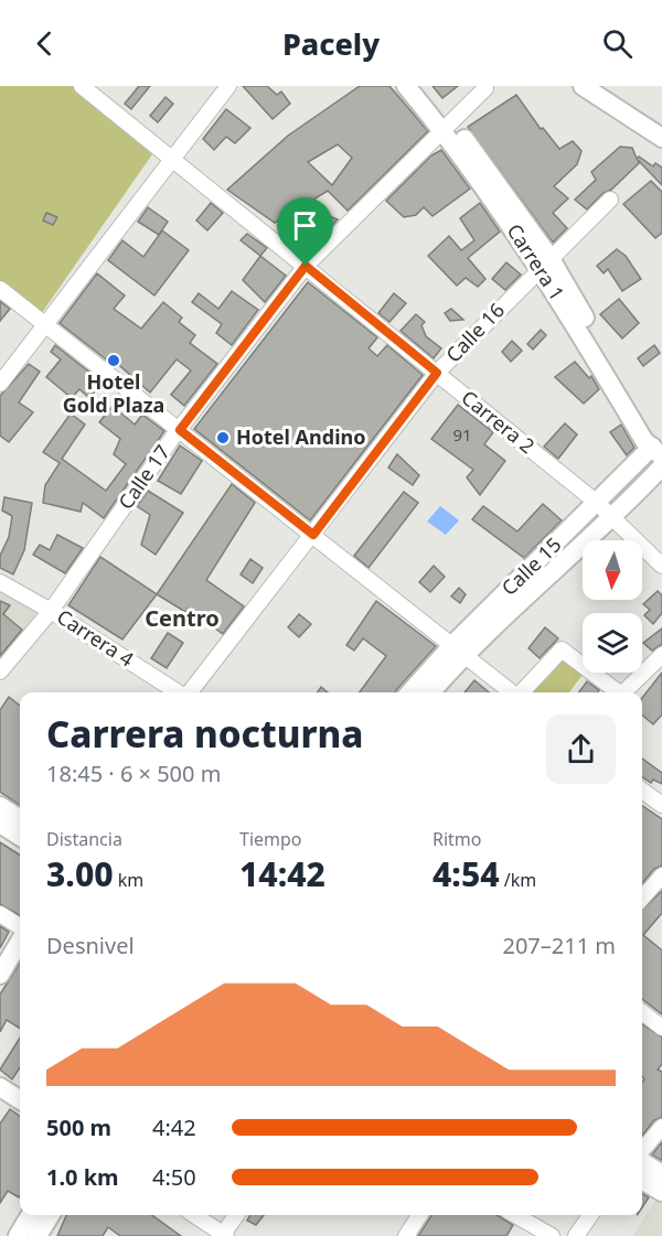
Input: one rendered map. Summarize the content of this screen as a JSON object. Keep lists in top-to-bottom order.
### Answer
{
  "streets": {
    "main road": ["Carrera 1", "Calle 15"],
    "street": [
      "Calle 16",
      "Carrera 2",
      "Calle 17",
      "Carrera 4"
    ]
  },
  "crossings": [
    ["Carrera 1", "Calle 16"],
    ["Carrera 1", "Calle 17"],
    ["Carrera 1", "Calle 15"],
    ["Calle 16", "Carrera 2"],
    ["Carrera 2", "Calle 17"],
    ["Carrera 2", "Calle 15"],
    ["Calle 17", "Carrera 4"]
  ],
  "districts": ["Centro"],
  "places": ["Hotel Gold Plaza", "Hotel Andino"],
  "house_numbers": ["91"],
  "north": "bottom",
  "page": {
    "header": "Pacely",
    "heading": ["Carrera nocturna", "18:45 · 6 × 500 m"],
    "stats": [
      ["Distancia", "3.00 km"],
      ["Tiempo", "14:42"],
      ["Ritmo", "4:54 /km"]
    ],
    "chart": ["Desnivel", "207–211 m"],
    "list": [
      {
        "name": "500 m",
        "note": "4:42"
      },
      {
        "name": "1.0 km",
        "note": "4:50"
      }
    ]
  }
}
